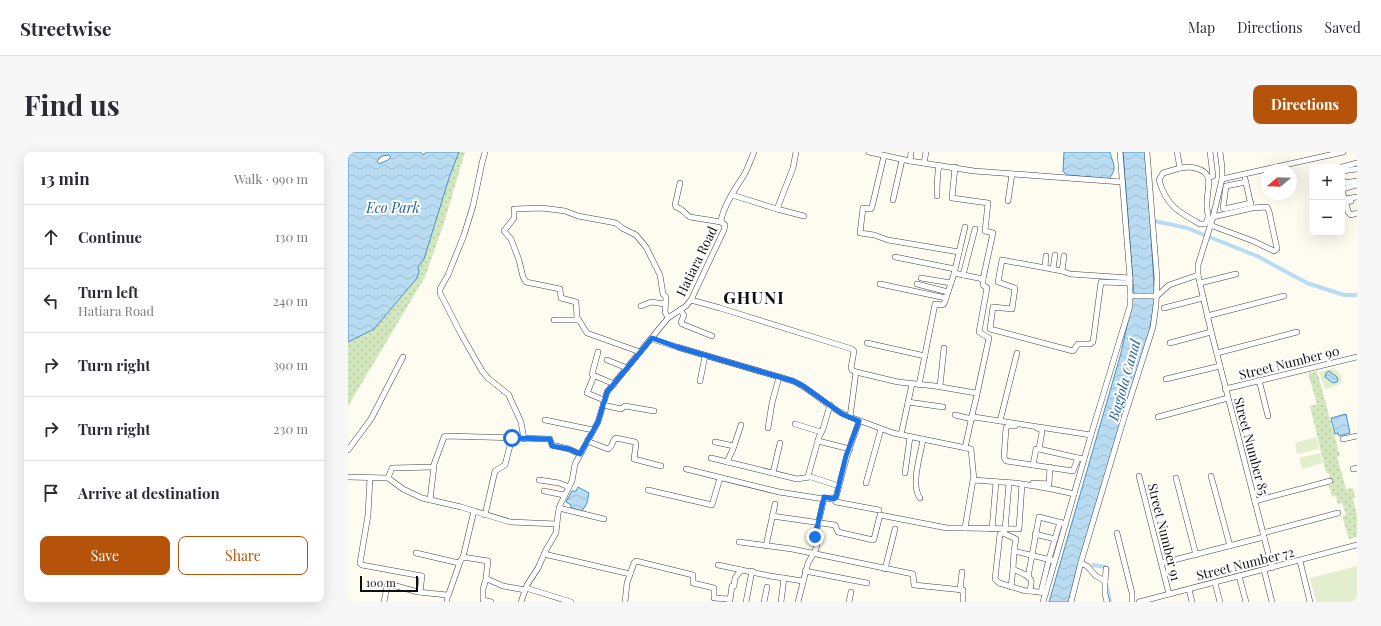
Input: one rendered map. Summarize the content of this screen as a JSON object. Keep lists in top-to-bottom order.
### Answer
{
  "streets": {
    "street": [
      "Hatiara Road",
      "Street Number 90",
      "Street Number 85",
      "Street Number 91",
      "Street Number 72"
    ]
  },
  "crossings": [
    ["Street Number 90", "Street Number 85"],
    ["Street Number 85", "Street Number 72"],
    ["Street Number 91", "Street Number 72"]
  ],
  "districts": ["GHUNI"],
  "water": ["Eco Park", "Bagjola Canal"],
  "scale_bar": "100 m",
  "north": "left",
  "page": {
    "header": "Streetwise",
    "nav": ["Map", "Directions", "Saved"],
    "buttons": [
      "Directions",
      ["Save", "Share"]
    ],
    "title": "Find us",
    "heading": ["13 min", "Walk · 990 m"],
    "map_buttons": ["+", "−"],
    "list": [
      ["Continue", "130 m"],
      ["Turn left", "Hatiara Road", "240 m"],
      ["Turn right", "390 m"],
      ["Turn right", "230 m"],
      "Arrive at destination"
    ],
    "scale": "100 m"
  }
}
